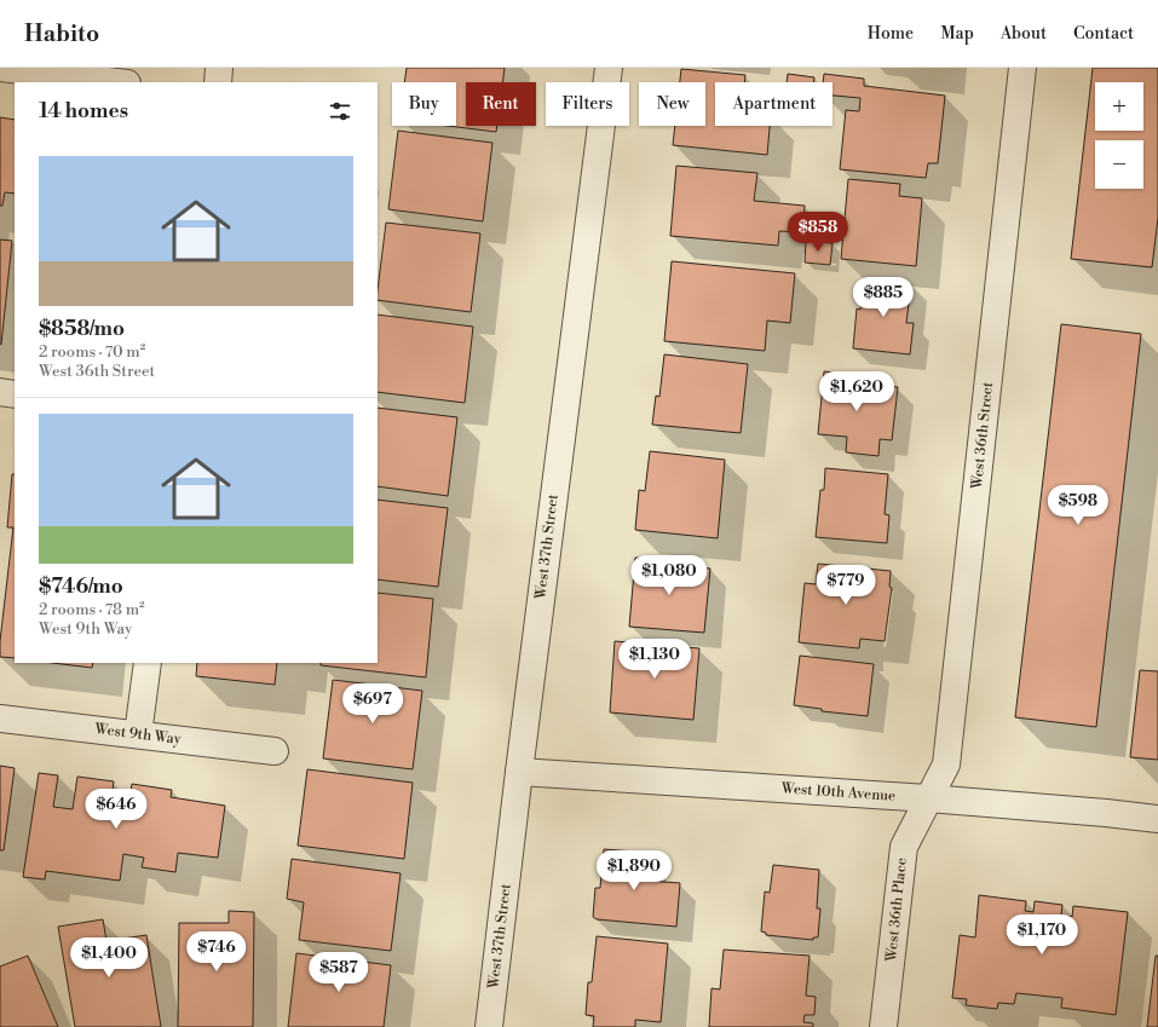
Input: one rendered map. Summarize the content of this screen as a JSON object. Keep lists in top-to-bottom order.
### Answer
{
  "streets": {
    "street": [
      "West 36th Street",
      "West 37th Street",
      "West 9th Way",
      "West 10th Avenue",
      "West 36th Place"
    ]
  },
  "crossings": [
    ["West 36th Street", "West 10th Avenue"],
    ["West 36th Street", "West 36th Place"],
    ["West 37th Street", "West 10th Avenue"],
    ["West 10th Avenue", "West 36th Place"]
  ],
  "page": {
    "header": "Habito",
    "nav": [
      "Home",
      "Map",
      "About",
      "Contact"
    ],
    "map_buttons": ["+", "−"],
    "chip": [
      "Buy",
      "Rent",
      "Filters",
      "New",
      "Apartment"
    ],
    "heading": "14 homes",
    "list": [
      {
        "name": "$858/mo",
        "note": "2 rooms · 70 m² · West 36th Street"
      },
      {
        "name": "$746/mo",
        "note": "2 rooms · 78 m² · West 9th Way"
      }
    ],
    "price": [
      "$858",
      "$885",
      "$1,620",
      "$598",
      "$1,080",
      "$779",
      "$1,130",
      "$697",
      "$646",
      "$1,890",
      "$1,170",
      "$746",
      "$1,400",
      "$587"
    ]
  }
}
